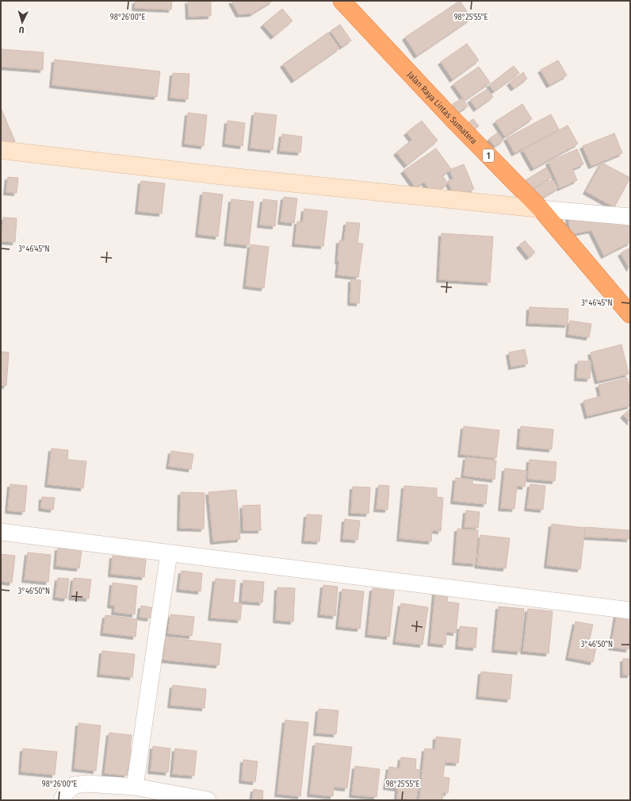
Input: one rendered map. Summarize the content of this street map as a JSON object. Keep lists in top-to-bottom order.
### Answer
{
  "streets": {
    "highway": ["Jalan Raya Lintas Sumatera", "1"]
  },
  "north": "bottom",
  "coordinates": [
    "98°26'00\"E",
    "98°25'55\"E",
    "3°46'45\"N",
    "3°46'50\"N"
  ]
}
